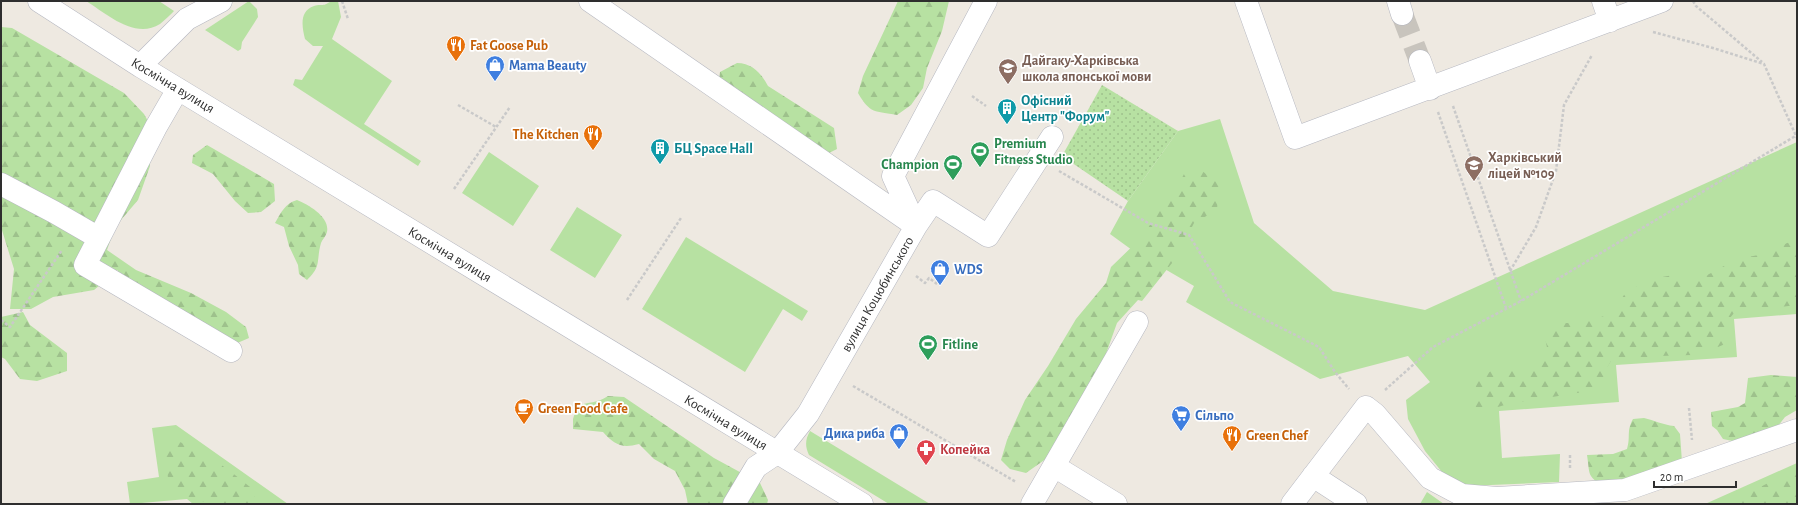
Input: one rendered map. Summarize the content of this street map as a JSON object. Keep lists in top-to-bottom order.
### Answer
{
  "streets": {
    "street": ["Космічна вулиця", "вулиця Коцюбинського"]
  },
  "crossings": [
    ["Космічна вулиця", "вулиця Коцюбинського"]
  ],
  "places": {
    "restaurant": ["Fat Goose Pub", "The Kitchen", "Green Chef"],
    "shop": ["Mama Beauty", "WDS", "Дика риба"],
    "school or university": ["Дайгаку-Харківська школа японської мови", "Харківський ліцей №109"],
    "building": ["Офісний Центр \"Форум\"", "БЦ Space Hall"],
    "sports": ["Premium Fitness Studio", "Champion", "Fitline"],
    "cafe": ["Green Food Cafe"],
    "supermarket": ["Сільпо"],
    "pharmacy": ["Копейка"]
  },
  "scale_bar": "20 m"
}
